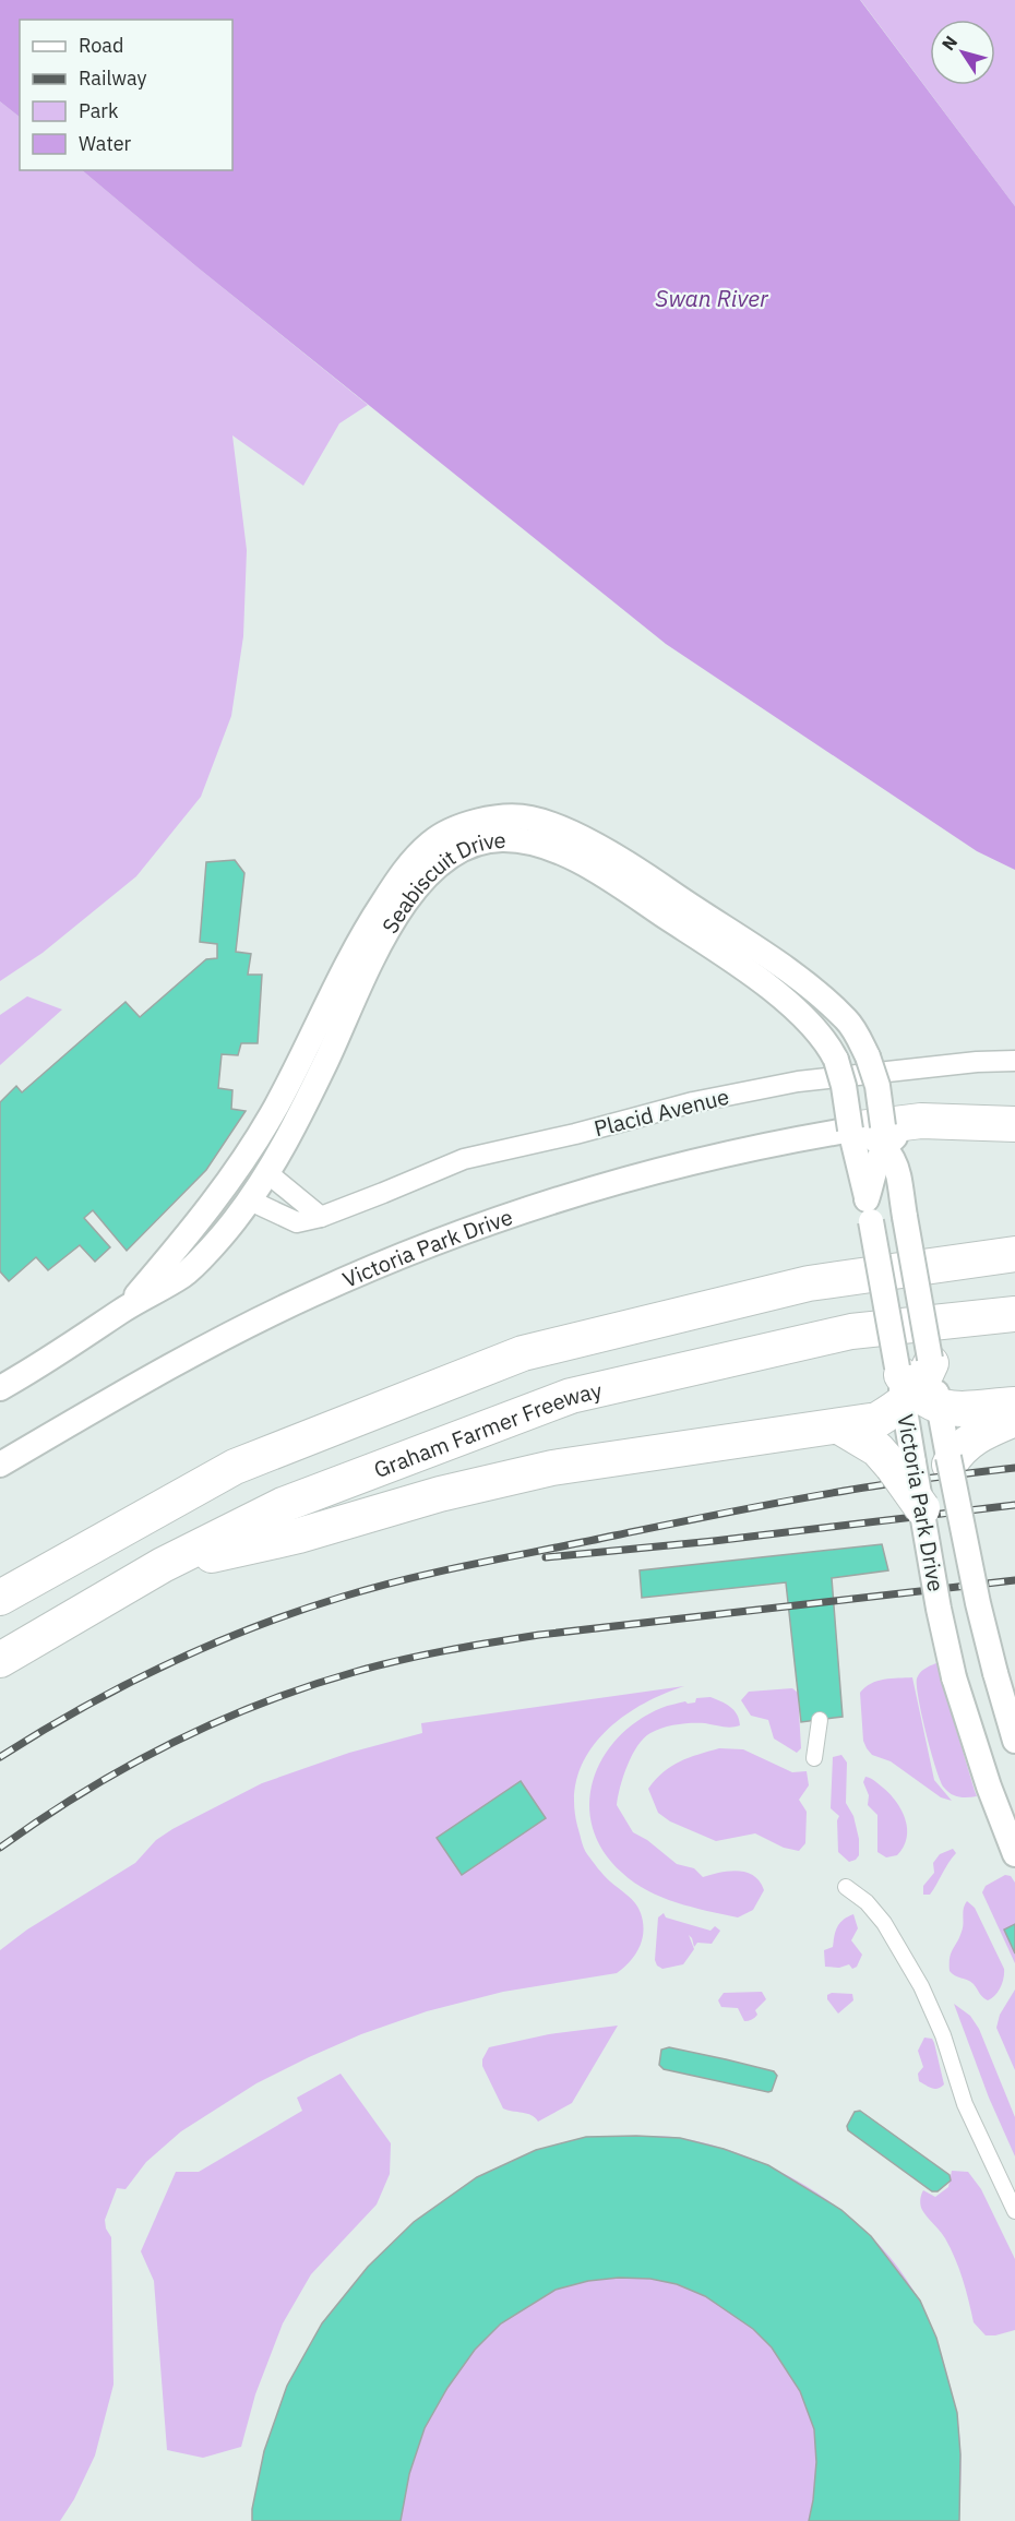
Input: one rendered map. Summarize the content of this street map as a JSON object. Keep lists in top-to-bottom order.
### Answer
{
  "streets": {
    "highway": ["Graham Farmer Freeway"],
    "street": ["Seabiscuit Drive", "Placid Avenue", "Victoria Park Drive"]
  },
  "crossings": [
    ["Seabiscuit Drive", "Placid Avenue"],
    ["Seabiscuit Drive", "Victoria Park Drive"]
  ],
  "water": ["Swan River"],
  "legend": [
    "Road",
    "Railway",
    "Park",
    "Water"
  ],
  "north": "top left"
}
